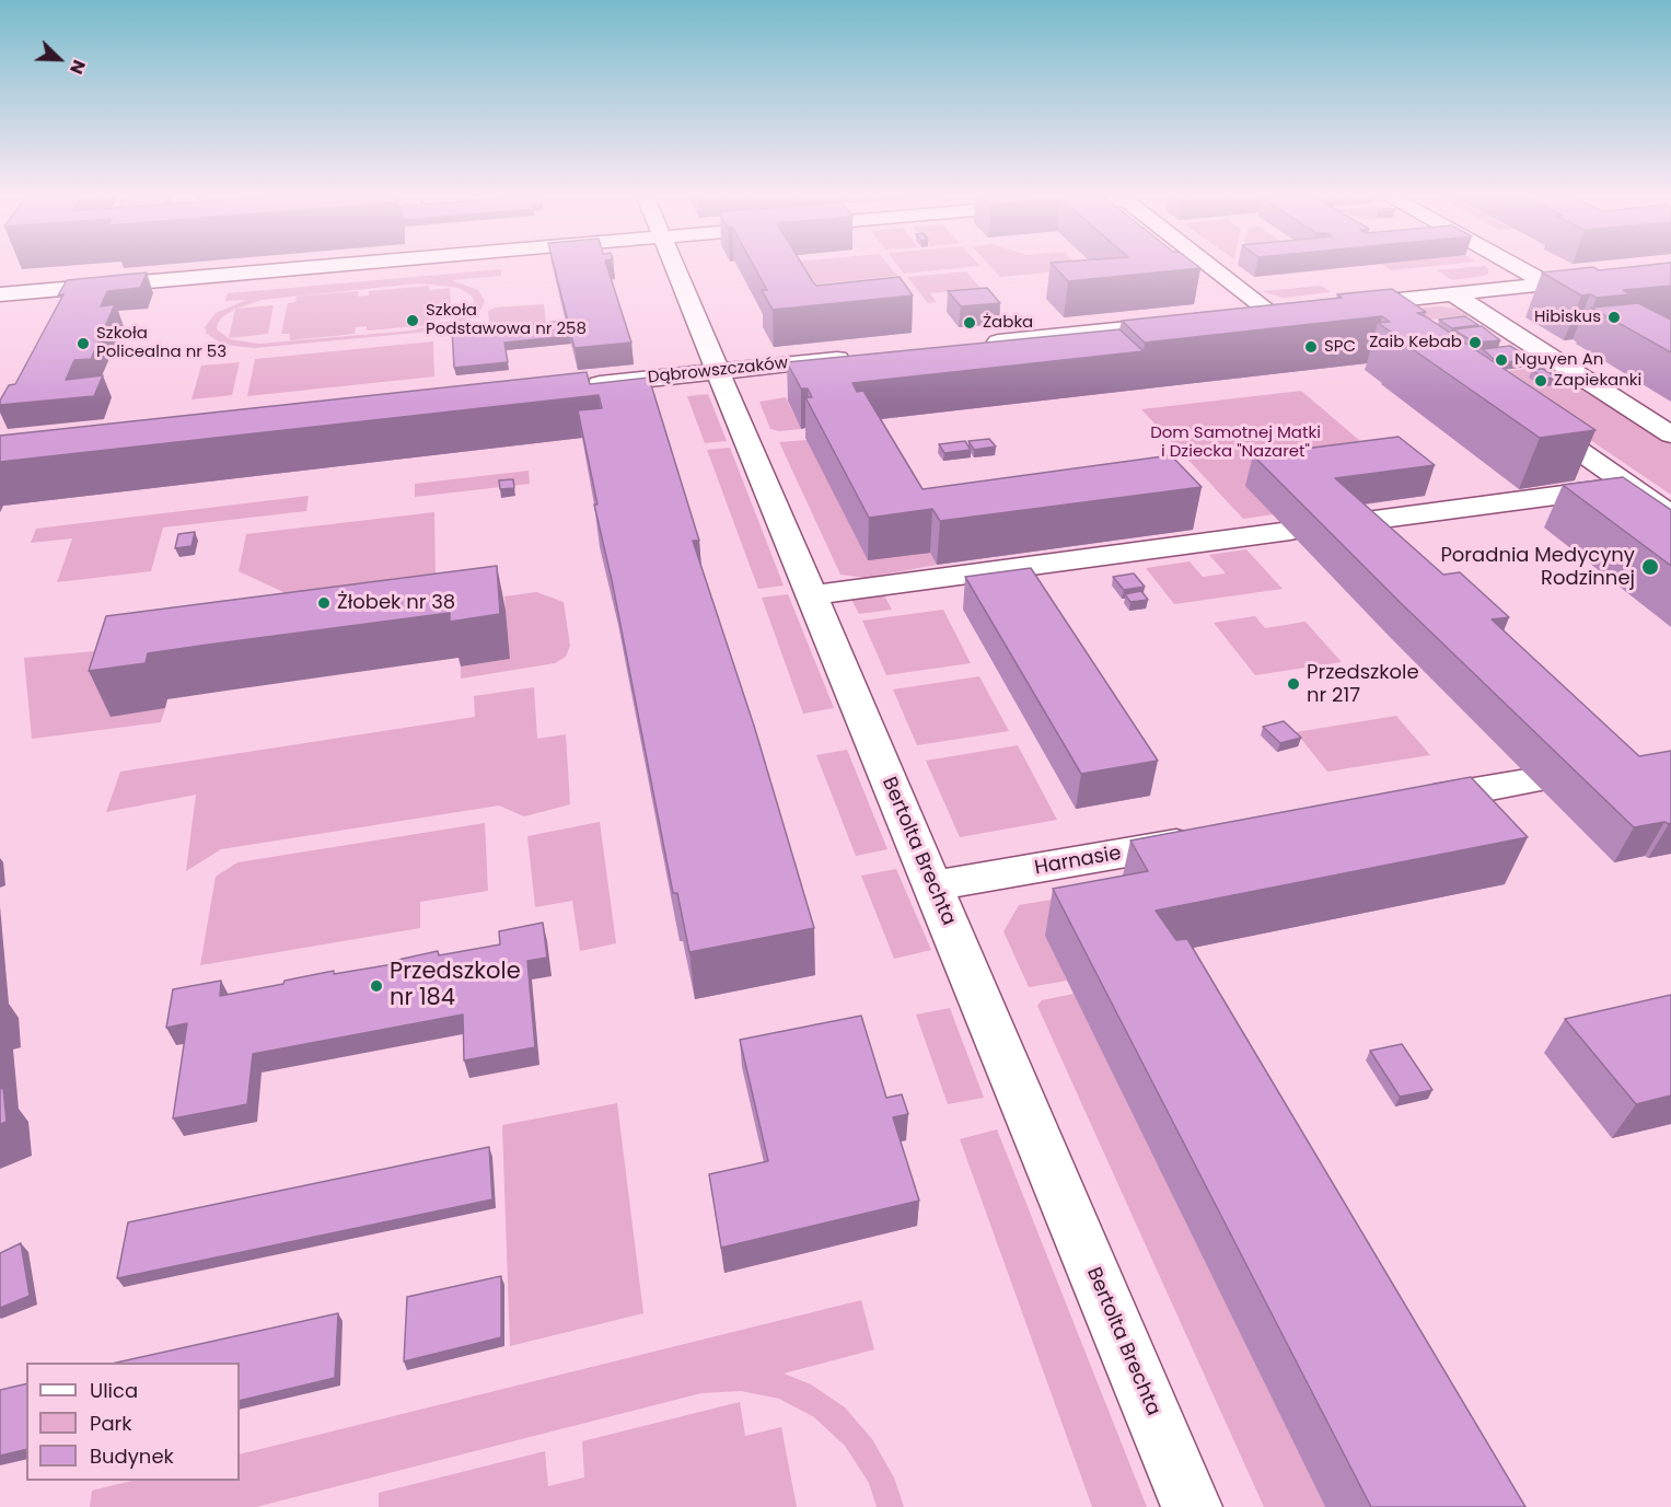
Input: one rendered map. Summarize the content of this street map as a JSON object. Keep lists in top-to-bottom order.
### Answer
{
  "streets": {
    "street": ["Dąbrowszczaków", "Bertolta Brechta", "Harnasie"]
  },
  "crossings": [
    ["Dąbrowszczaków", "Bertolta Brechta"],
    ["Bertolta Brechta", "Harnasie"]
  ],
  "parks": ["Dom Samotnej Matki i Dziecka \"Nazaret\""],
  "places": [
    "Hibiskus",
    "Szkoła Podstawowa nr 258",
    "Żabka",
    "Zaib Kebab",
    "Szkoła Policealna nr 53",
    "SPC",
    "Nguyen An",
    "Zapiekanki",
    "Poradnia Medycyny Rodzinnej",
    "Żłobek nr 38",
    "Przedszkole nr 217",
    "Przedszkole nr 184"
  ],
  "legend": ["Ulica", "Park", "Budynek"],
  "north": "bottom right"
}
